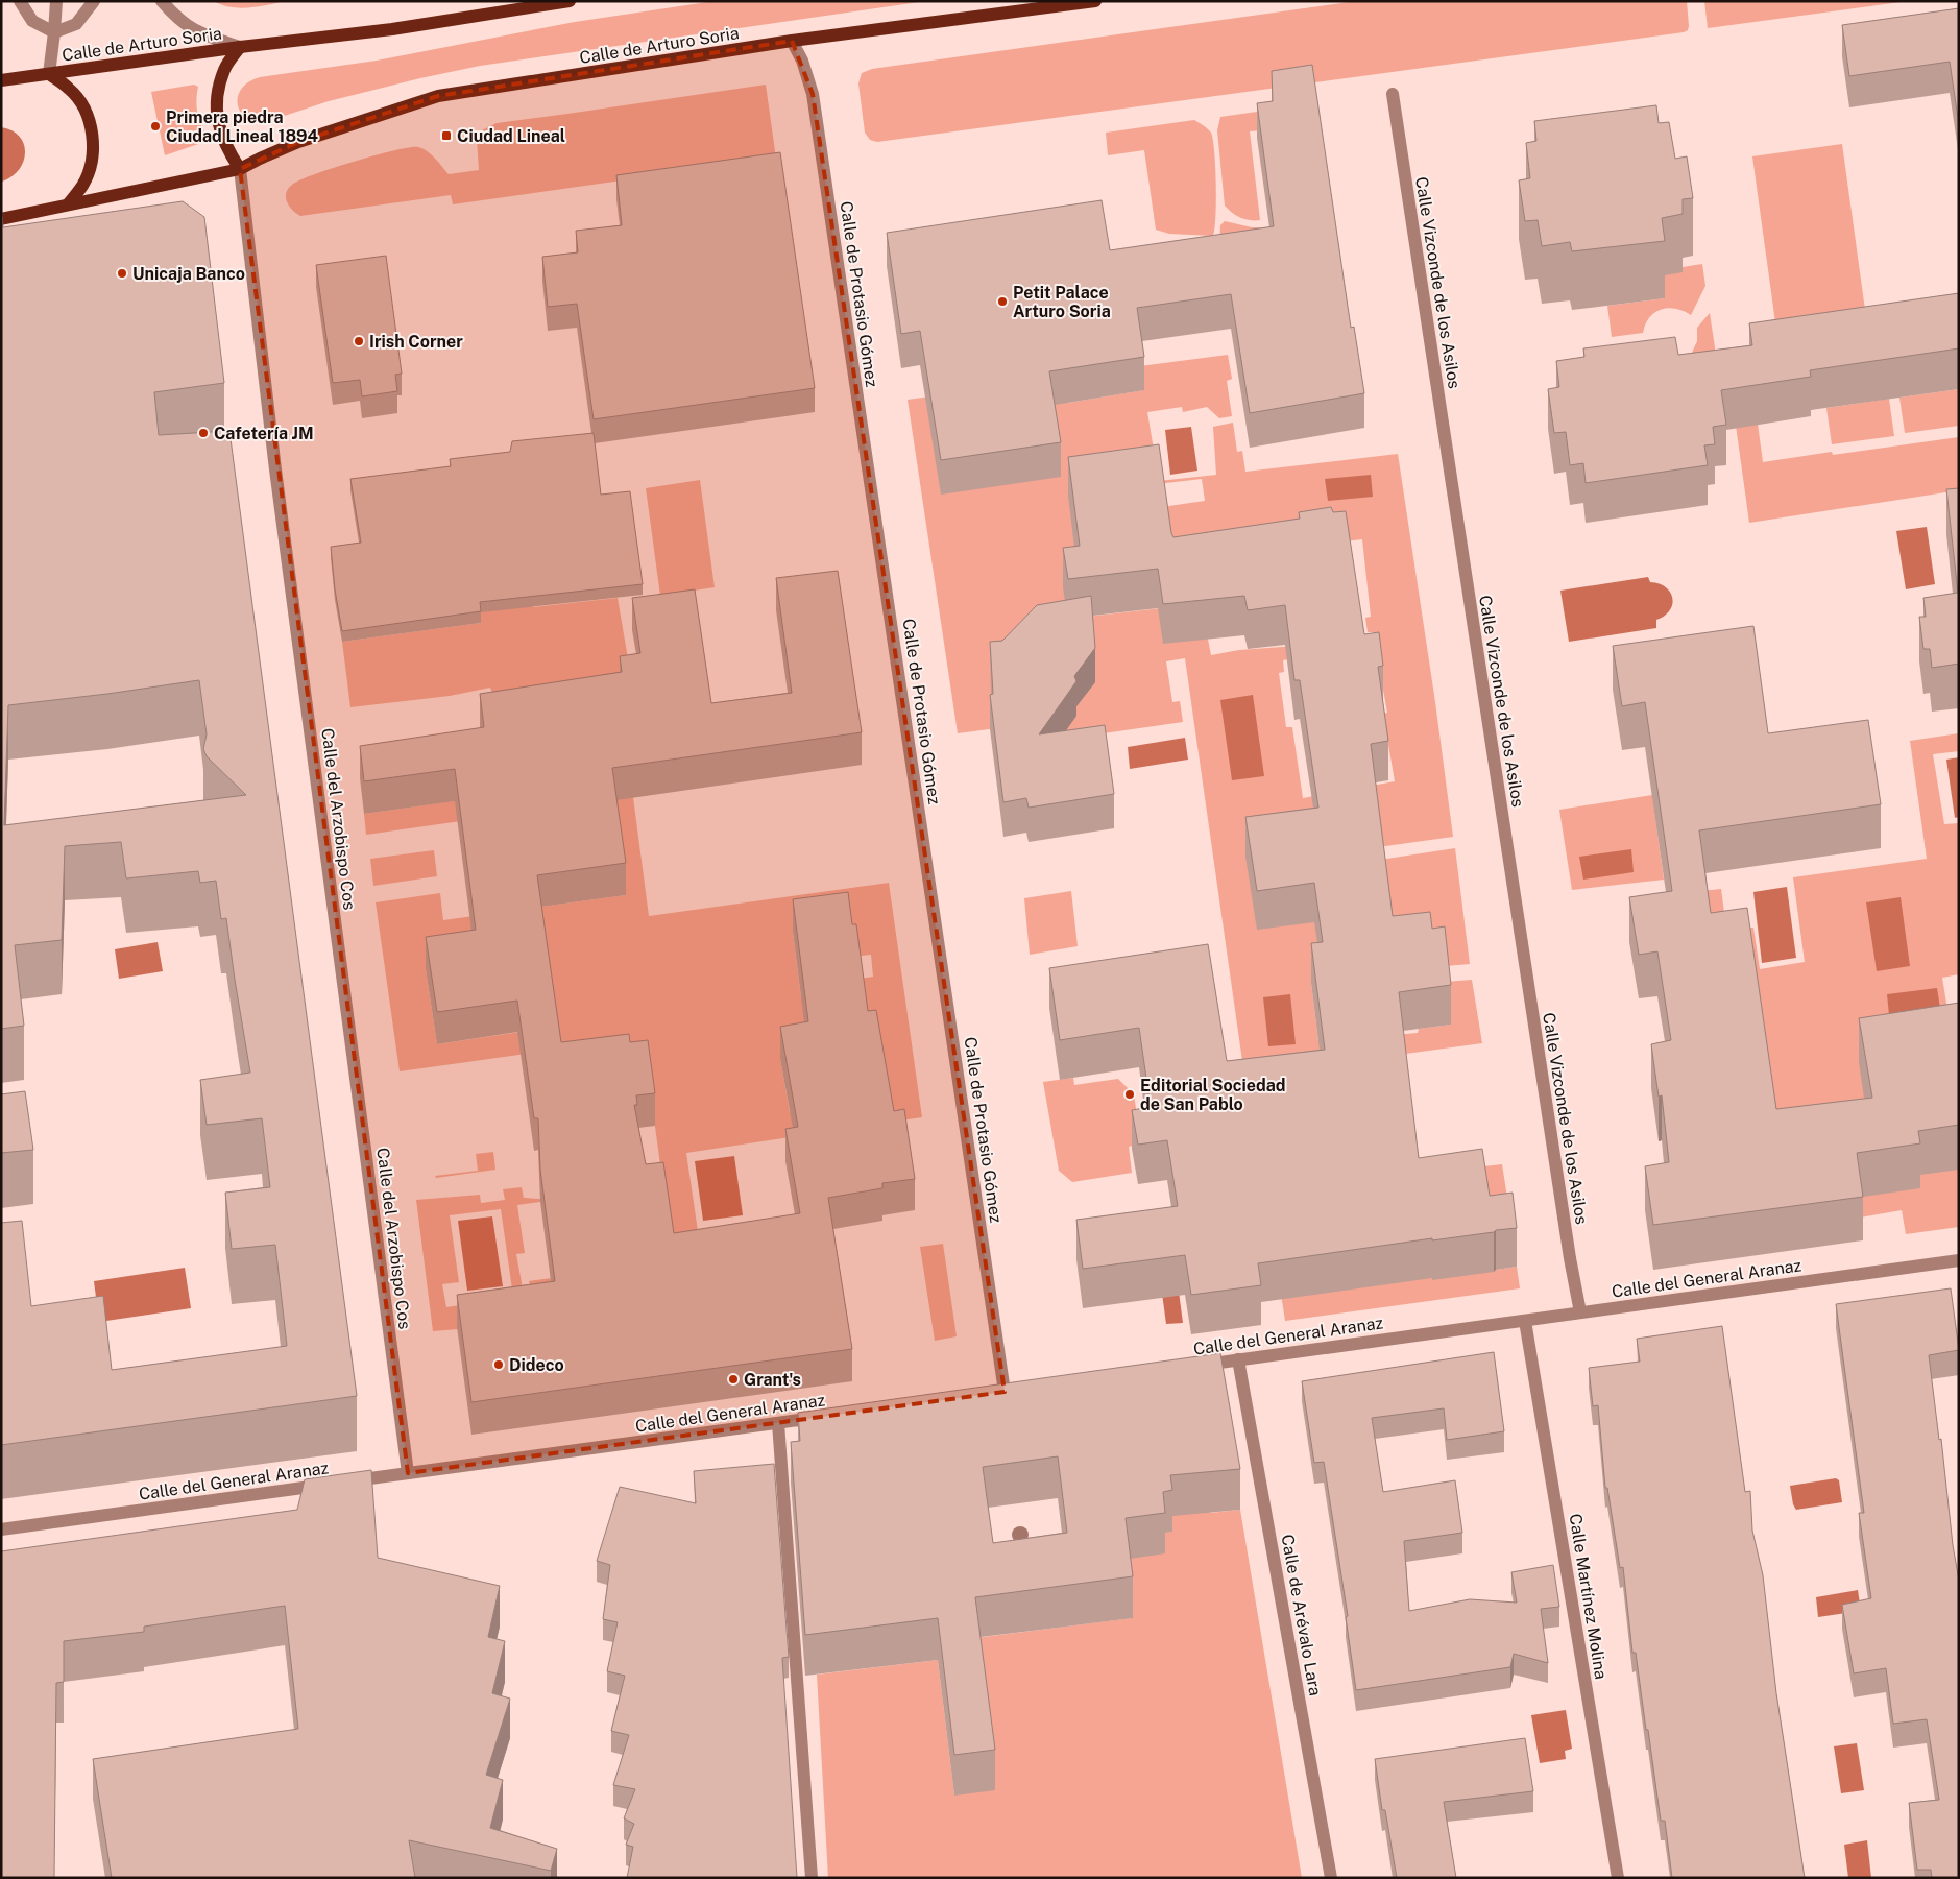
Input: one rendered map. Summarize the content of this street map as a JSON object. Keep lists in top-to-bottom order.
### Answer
{
  "streets": {
    "main road": ["Calle de Arturo Soria"],
    "street": [
      "Calle Vizconde de los Asilos",
      "Calle de Protasio Gómez",
      "Calle del Arzobispo Cos",
      "Calle del General Aranaz",
      "Calle Martínez Molina",
      "Calle de Arévalo Lara"
    ]
  },
  "crossings": [
    ["Calle de Arturo Soria", "Calle de Protasio Gómez"],
    ["Calle de Arturo Soria", "Calle del Arzobispo Cos"],
    ["Calle Vizconde de los Asilos", "Calle del General Aranaz"],
    ["Calle del Arzobispo Cos", "Calle del General Aranaz"],
    ["Calle del General Aranaz", "Calle Martínez Molina"],
    ["Calle del General Aranaz", "Calle de Arévalo Lara"]
  ],
  "places": {
    "other": [
      "Primera piedra Ciudad Lineal 1894",
      "Unicaja Banco",
      "Petit Palace Arturo Soria",
      "Irish Corner",
      "Cafetería JM",
      "Editorial Sociedad de San Pablo",
      "Dideco",
      "Grant's"
    ],
    "transit": ["Ciudad Lineal"]
  }
}
